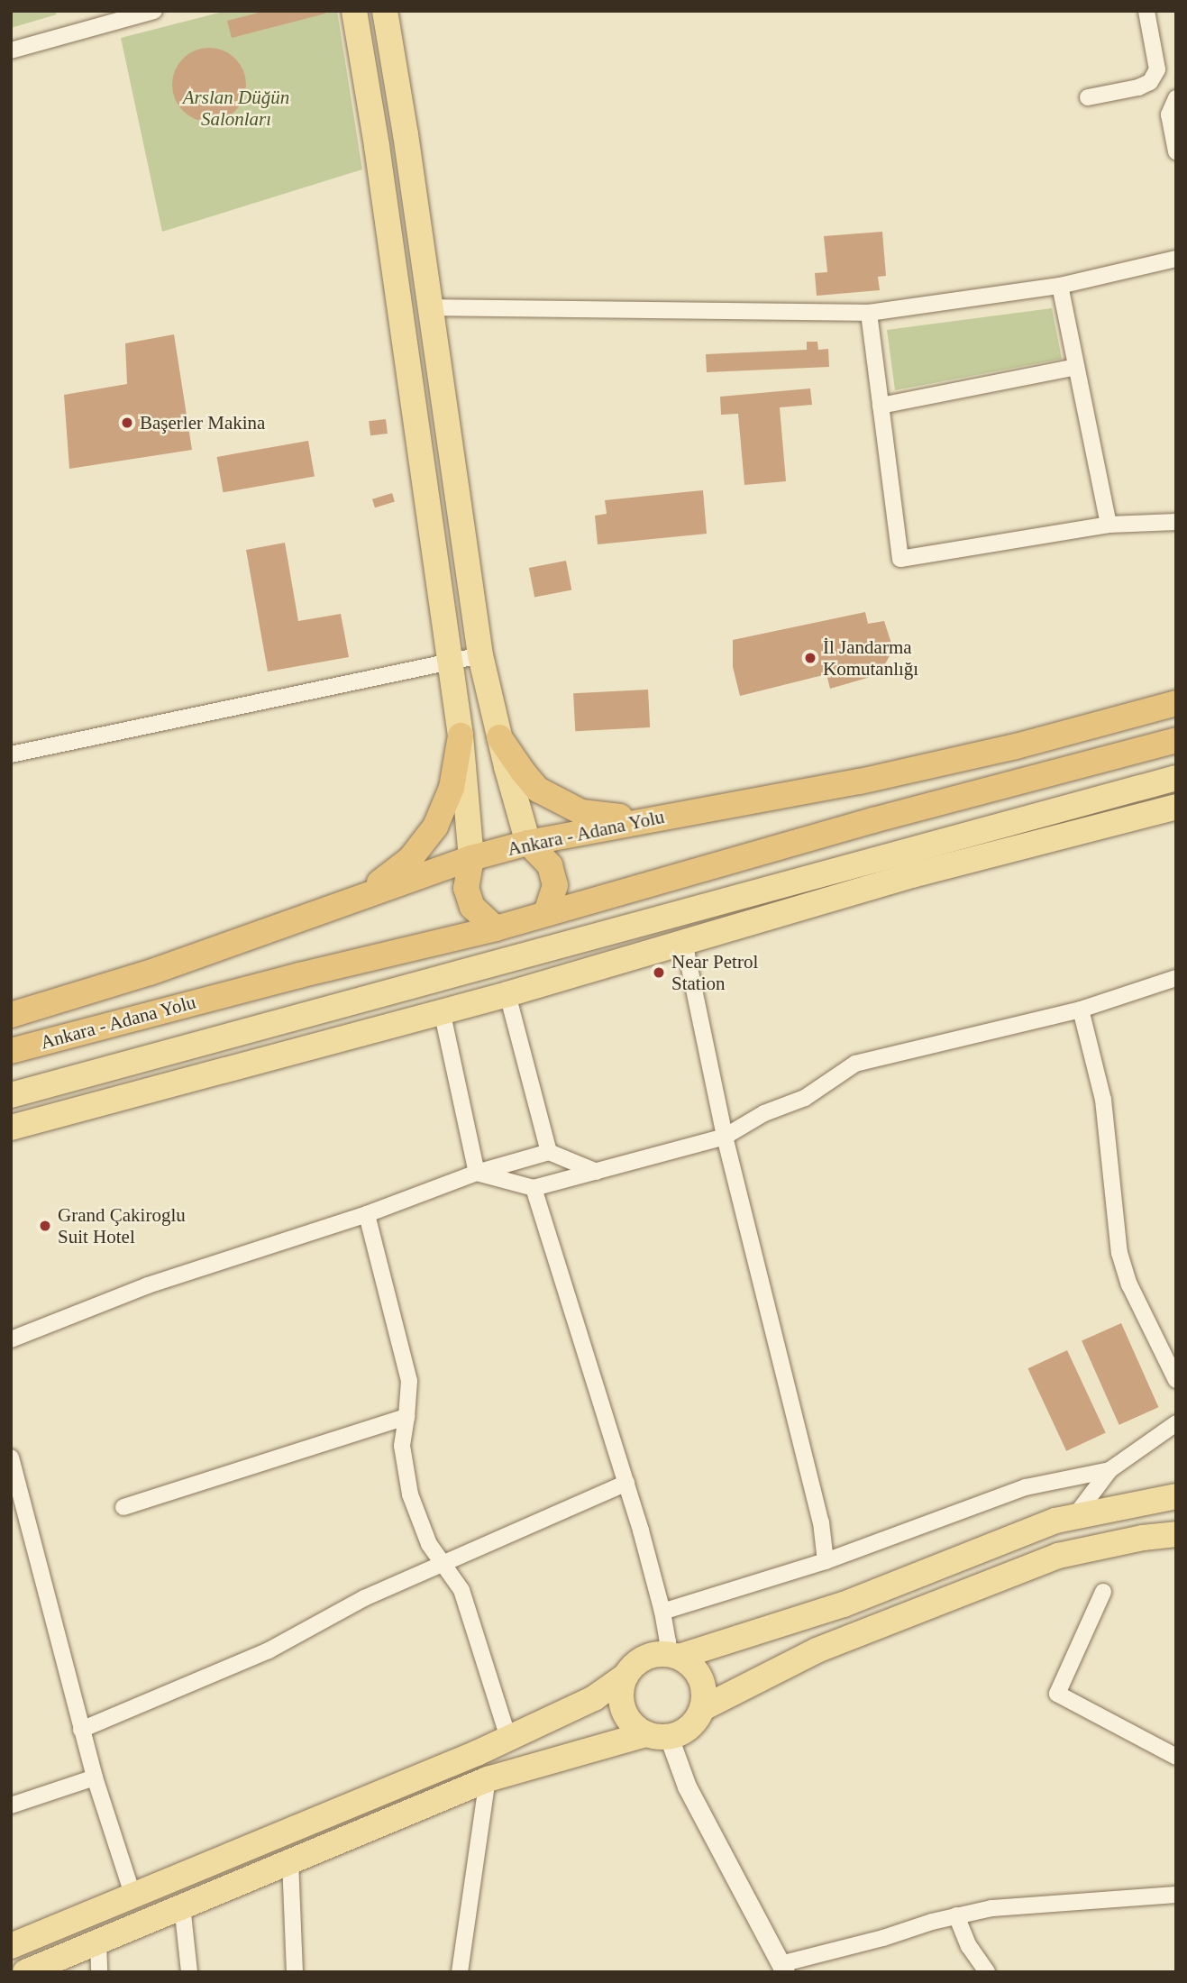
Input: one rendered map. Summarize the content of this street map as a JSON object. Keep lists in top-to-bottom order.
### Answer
{
  "streets": {
    "highway": ["Ankara - Adana Yolu"]
  },
  "parks": ["Arslan Düğün Salonları"],
  "places": [
    "Başerler Makina",
    "İl Jandarma Komutanlığı",
    "Near Petrol Station",
    "Grand Çakiroglu Suit Hotel"
  ]
}
